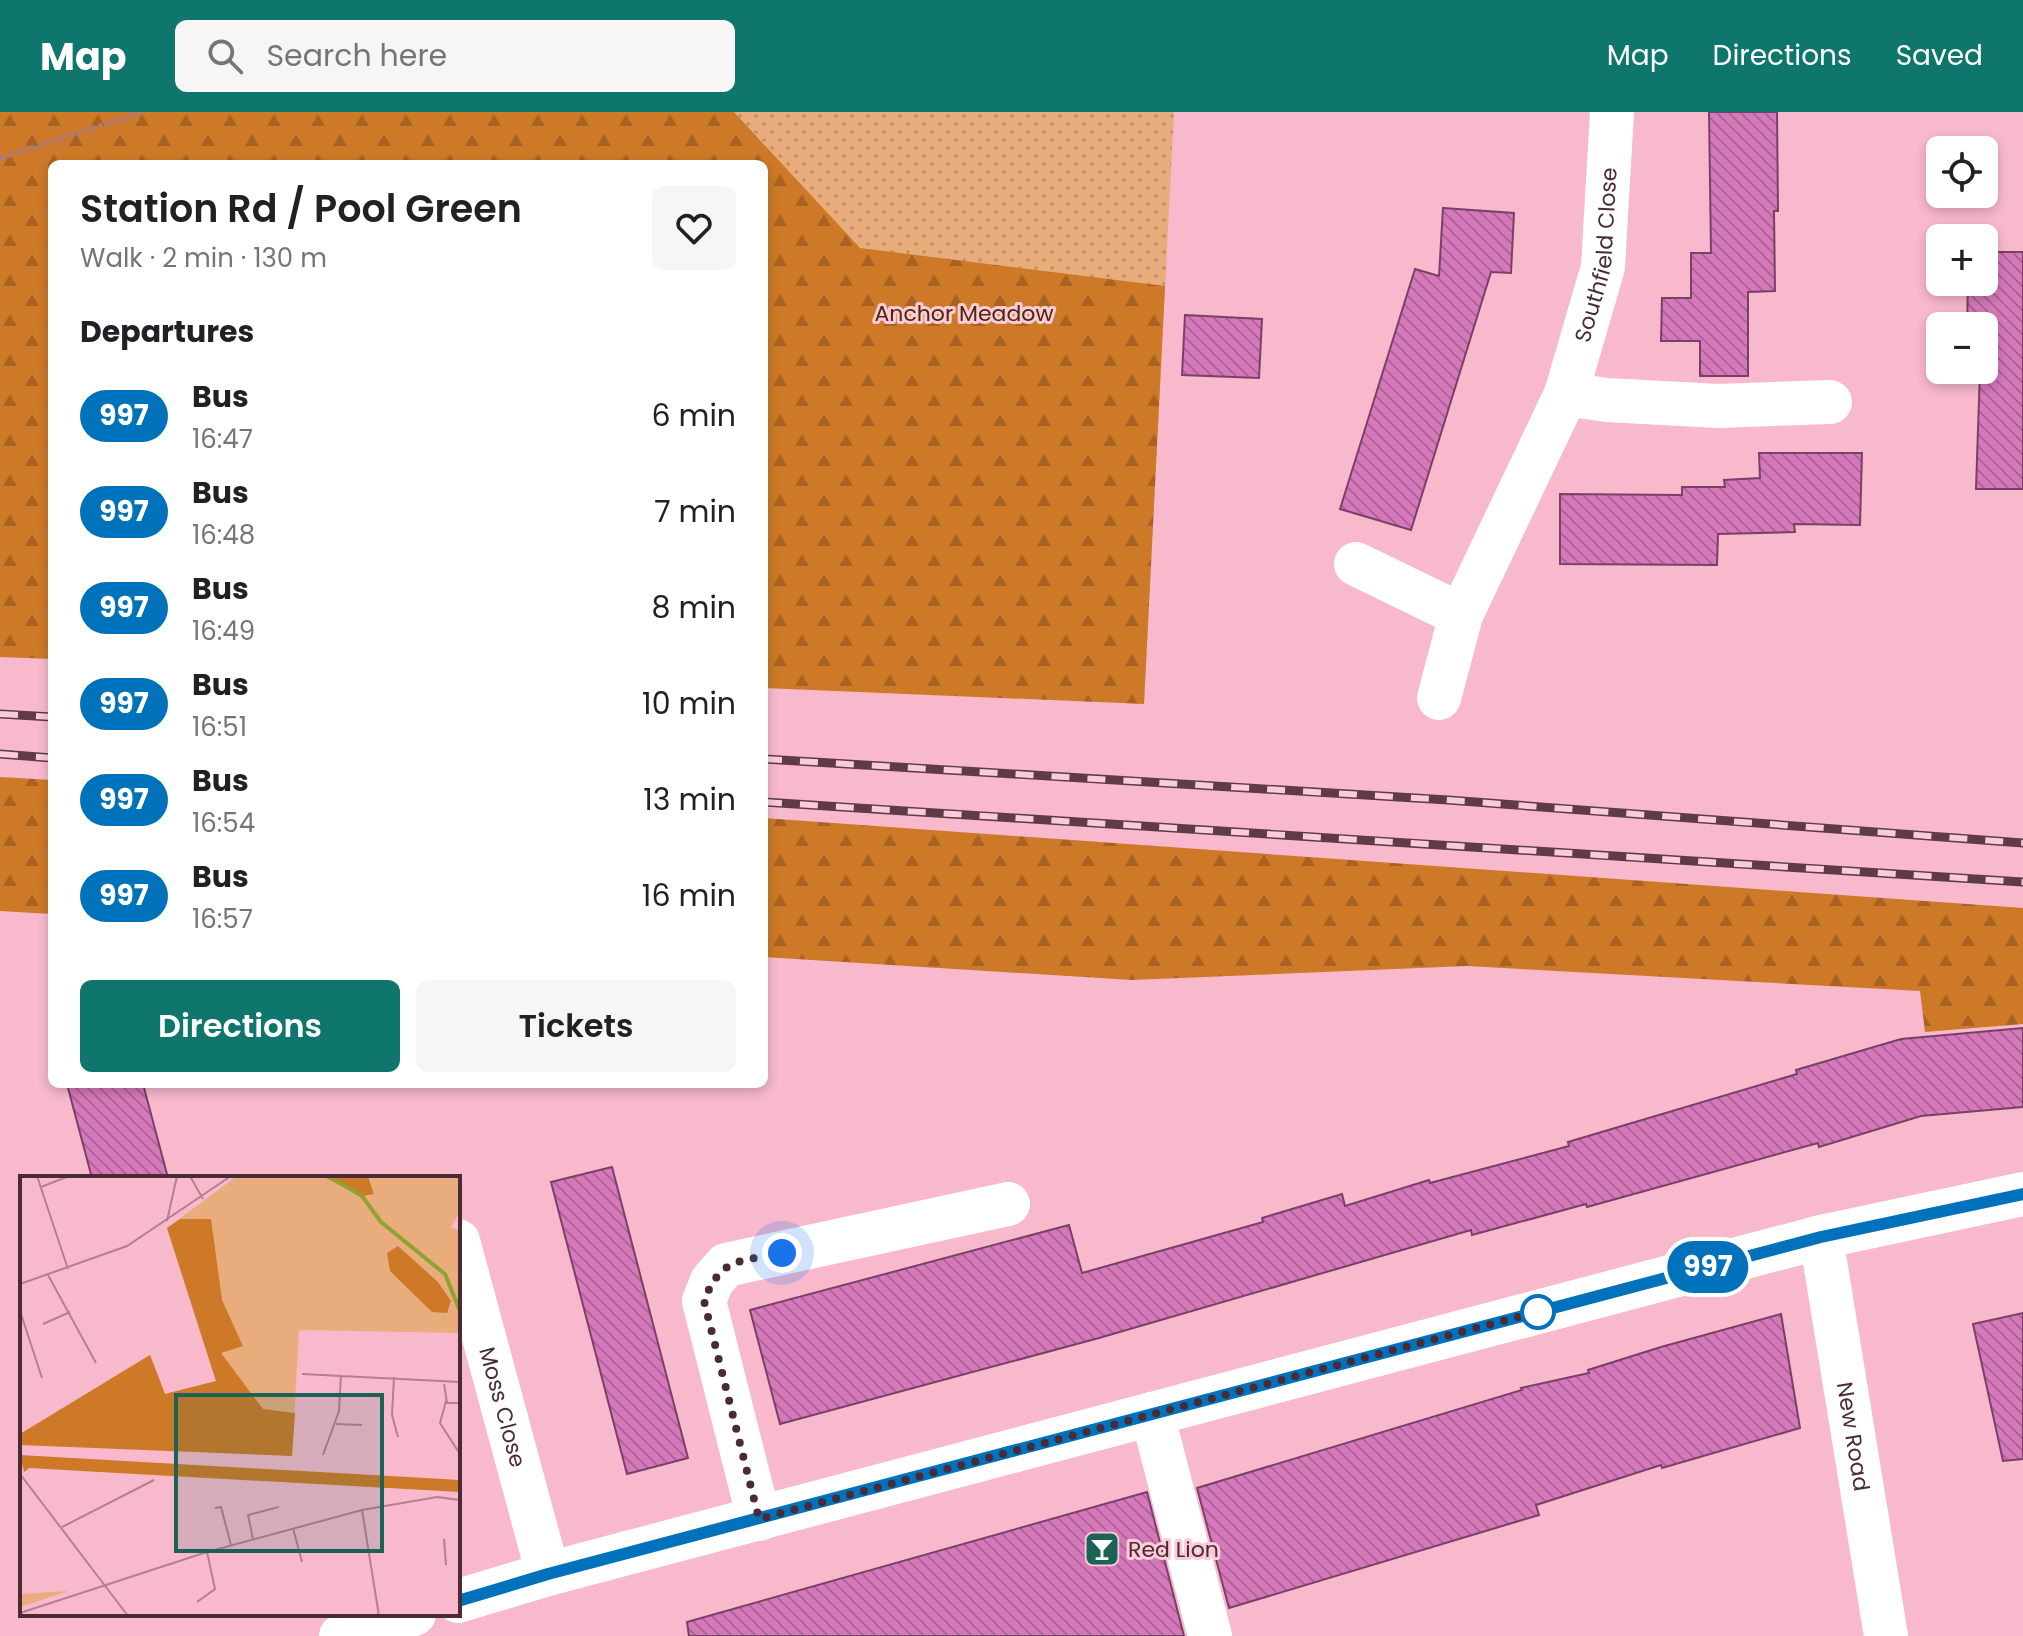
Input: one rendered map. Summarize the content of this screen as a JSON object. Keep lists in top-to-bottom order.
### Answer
{
  "streets": {
    "street": ["Southfield Close", "Moss Close", "New Road"]
  },
  "parks": ["Anchor Meadow"],
  "places": {
    "bar": ["Red Lion"]
  },
  "lines": ["bus line 997"],
  "page": {
    "header": "Map",
    "search": "Search here",
    "nav": ["Map", "Directions", "Saved"],
    "on_map": "997",
    "map_buttons": ["+", "−"],
    "heading": [
      ["Station Rd / Pool Green", "Walk · 2 min · 130 m"],
      "Departures"
    ],
    "list": [
      {
        "mark": "997",
        "name": "Bus",
        "note": "16:47",
        "value": "6 min"
      },
      {
        "mark": "997",
        "name": "Bus",
        "note": "16:48",
        "value": "7 min"
      },
      {
        "mark": "997",
        "name": "Bus",
        "note": "16:49",
        "value": "8 min"
      },
      {
        "mark": "997",
        "name": "Bus",
        "note": "16:51",
        "value": "10 min"
      },
      {
        "mark": "997",
        "name": "Bus",
        "note": "16:54",
        "value": "13 min"
      },
      {
        "mark": "997",
        "name": "Bus",
        "note": "16:57",
        "value": "16 min"
      }
    ],
    "buttons": ["Directions", "Tickets"]
  }
}
